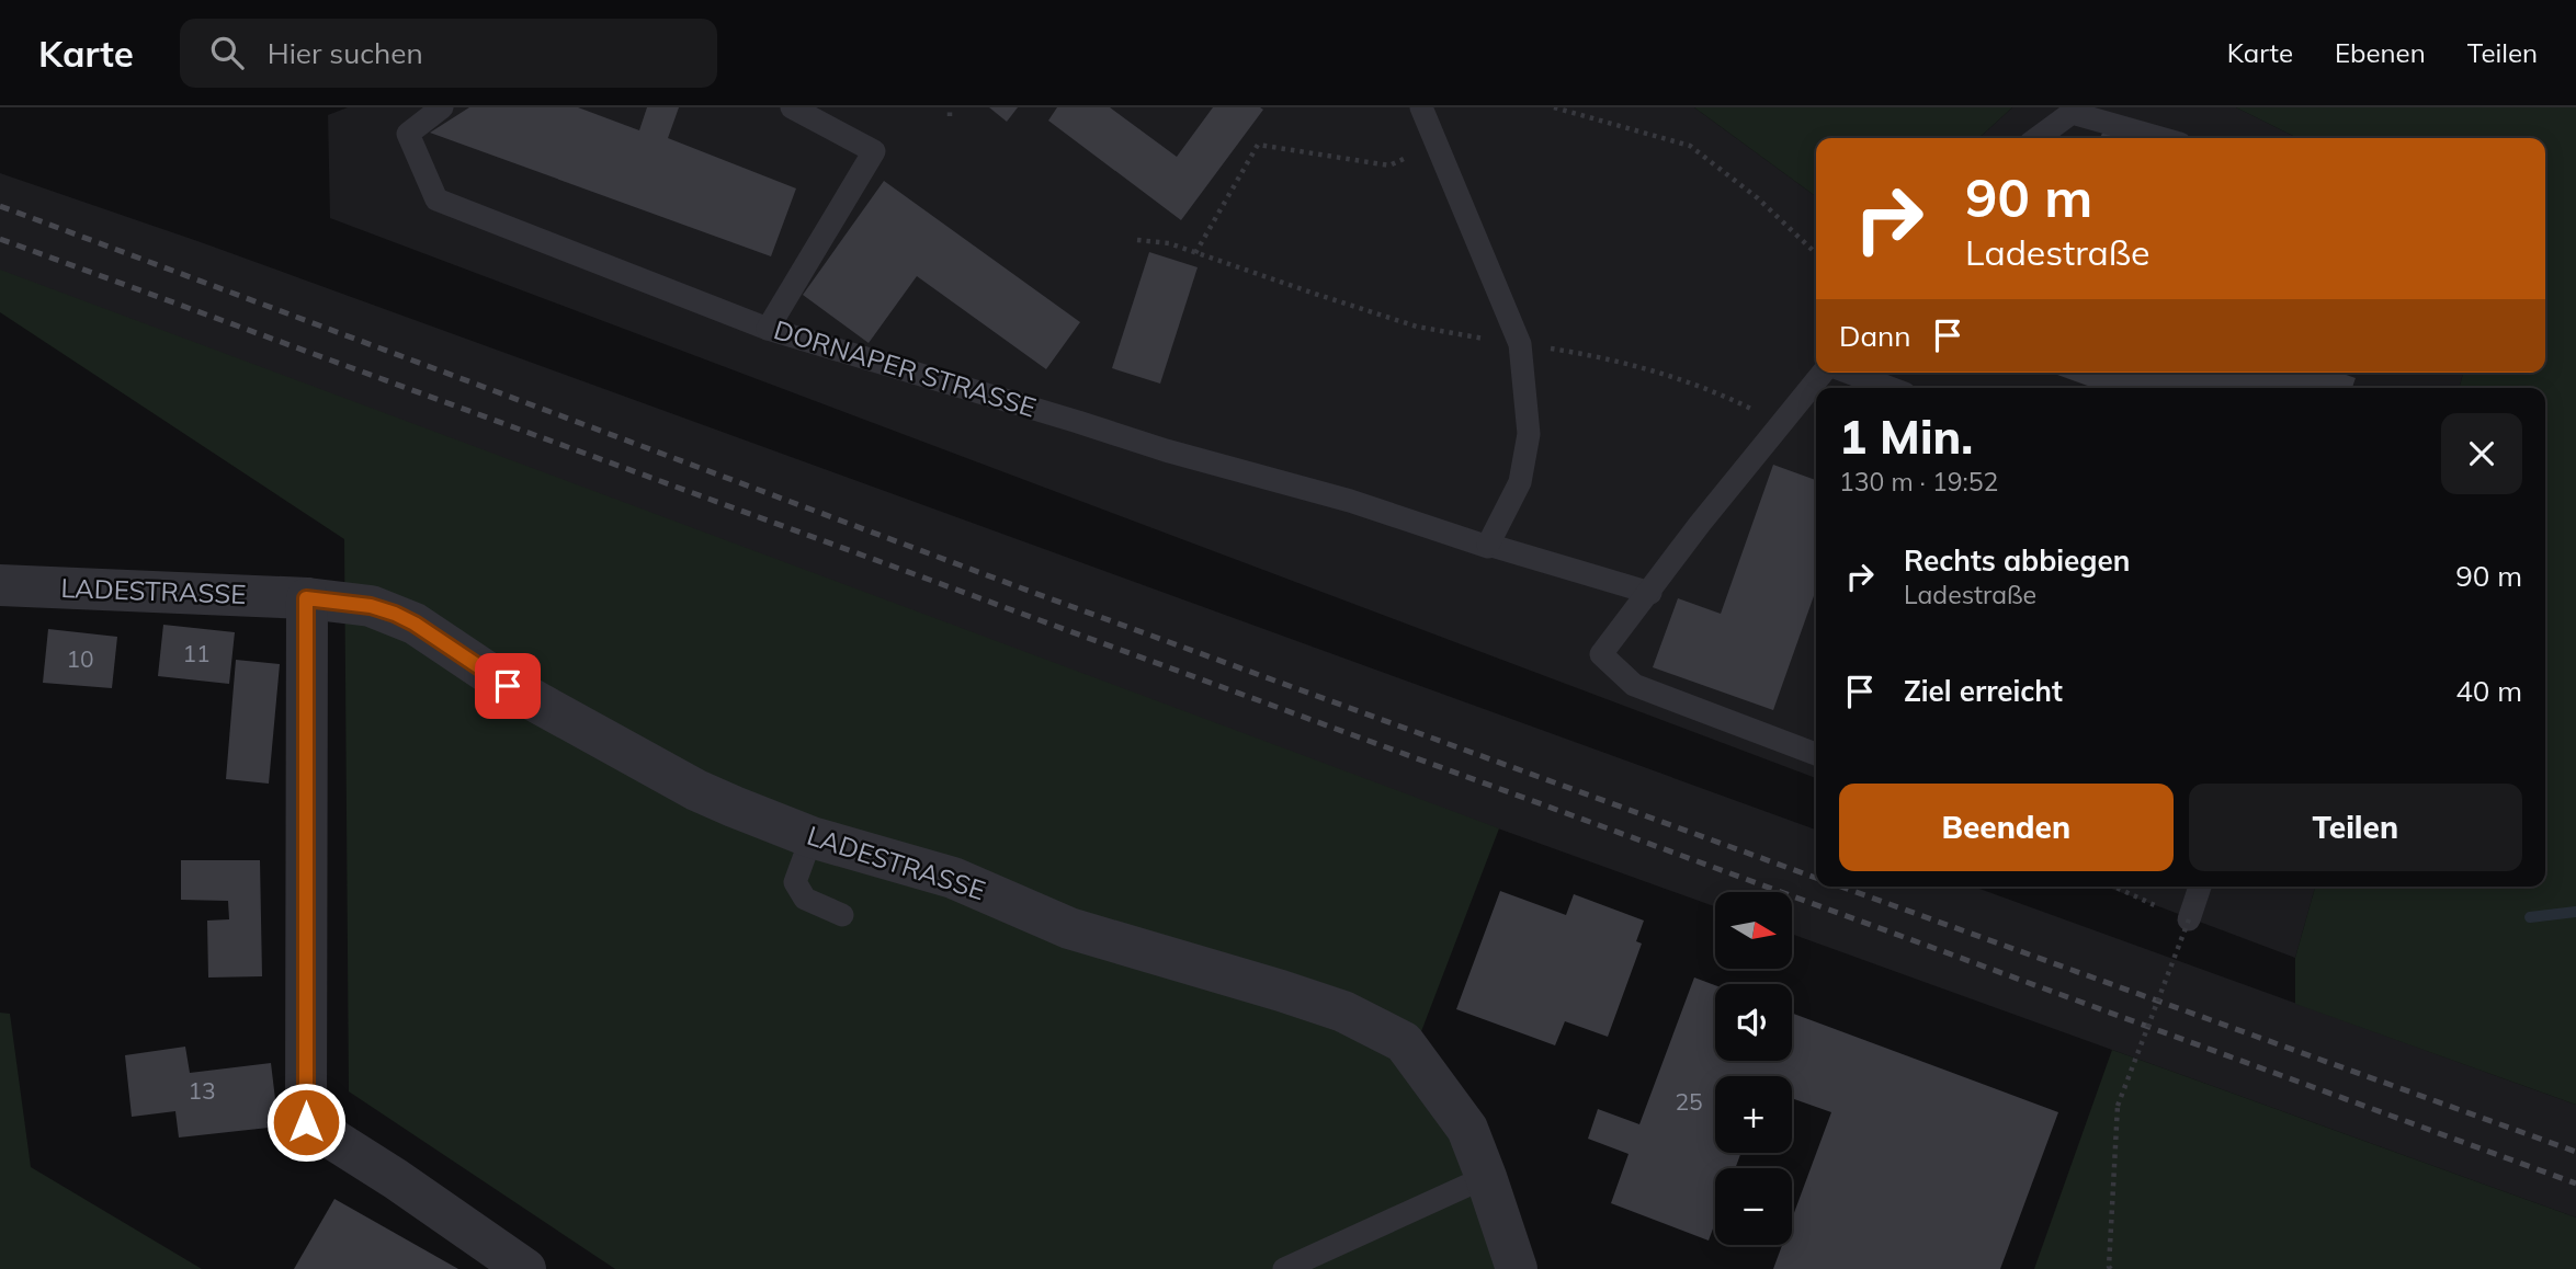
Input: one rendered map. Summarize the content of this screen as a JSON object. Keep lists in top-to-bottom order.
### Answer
{
  "streets": {
    "street": ["LADESTRASSE"],
    "lane": ["DORNAPER STRASSE"]
  },
  "house_numbers": [
    "11",
    "10",
    "13",
    "25"
  ],
  "north": "right",
  "page": {
    "header": "Karte",
    "search": "Hier suchen",
    "nav": ["Karte", "Ebenen", "Teilen"],
    "turn": ["90 m", "Ladestraße"],
    "then": "Dann",
    "heading": ["1 Min.", "130 m · 19:52"],
    "list": [
      {
        "name": "Rechts abbiegen",
        "note": "Ladestraße",
        "value": "90 m"
      },
      {
        "name": "Ziel erreicht",
        "value": "40 m"
      }
    ],
    "buttons": ["Beenden", "Teilen"],
    "map_buttons": ["+", "−"]
  }
}
